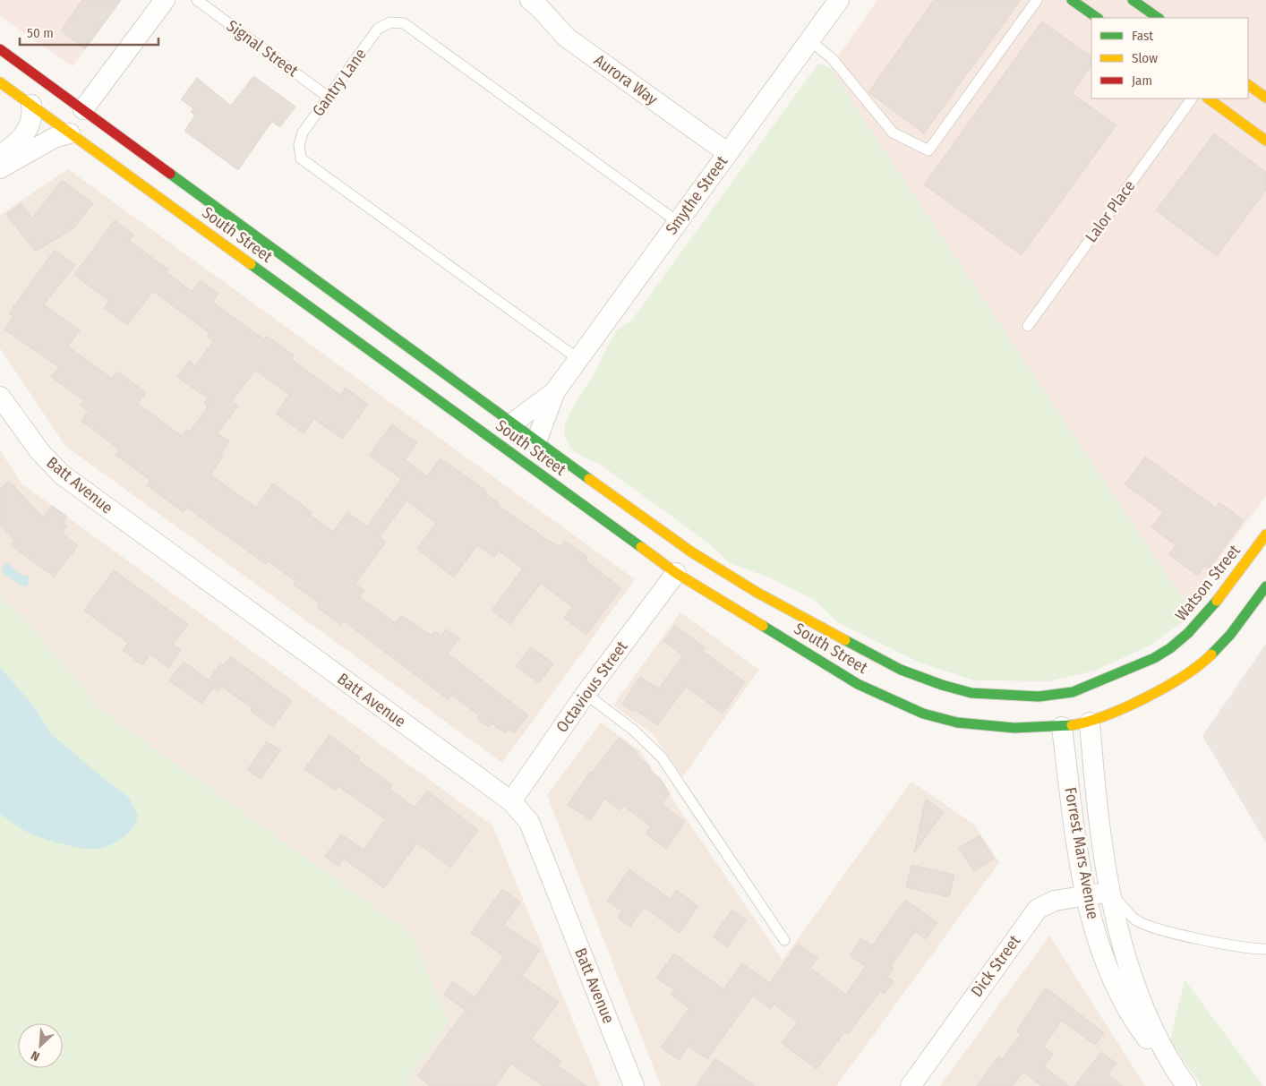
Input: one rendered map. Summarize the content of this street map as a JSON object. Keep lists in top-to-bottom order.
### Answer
{
  "streets": {
    "street": [
      "Aurora Way",
      "Smythe Street",
      "South Street",
      "Batt Avenue",
      "Watson Street",
      "Octavious Street",
      "Forrest Mars Avenue",
      "Dick Street"
    ],
    "lane": ["Signal Street", "Gantry Lane", "Lalor Place"]
  },
  "crossings": [
    ["Signal Street", "Gantry Lane"],
    ["Aurora Way", "Smythe Street"],
    ["Gantry Lane", "Smythe Street"],
    ["Smythe Street", "South Street"],
    ["South Street", "Watson Street"],
    ["South Street", "Octavious Street"],
    ["South Street", "Forrest Mars Avenue"],
    ["Batt Avenue", "Octavious Street"],
    ["Watson Street", "Forrest Mars Avenue"],
    ["Forrest Mars Avenue", "Dick Street"]
  ],
  "legend": ["Fast", "Slow", "Jam"],
  "scale_bar": "50 m",
  "north": "bottom left"
}
